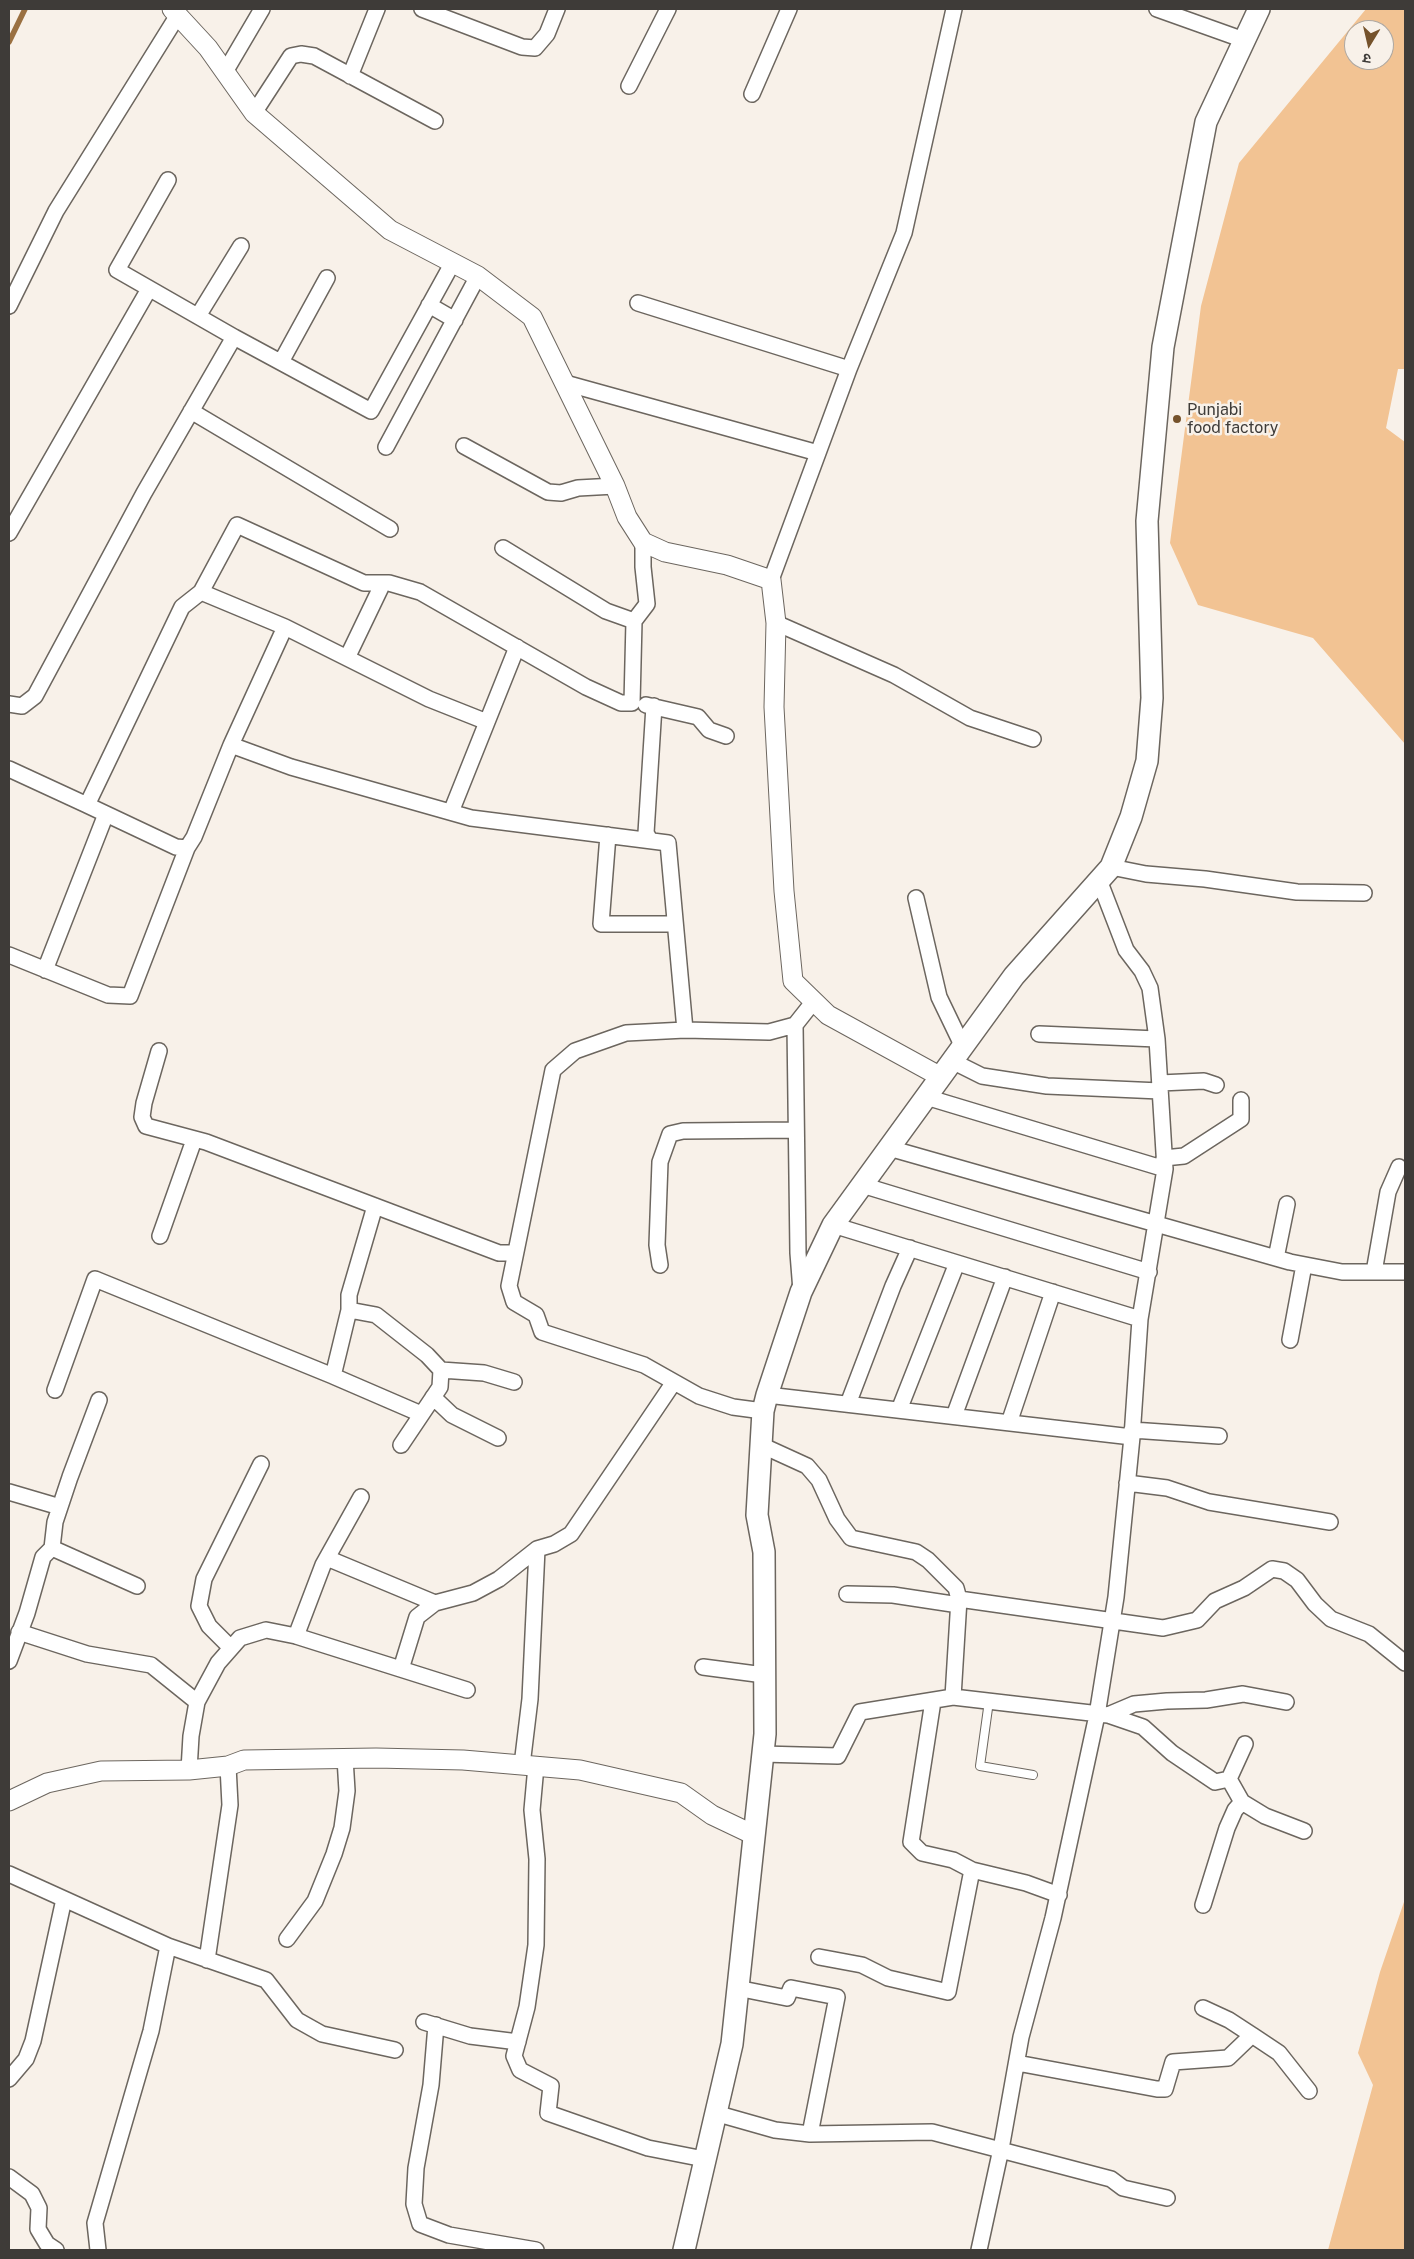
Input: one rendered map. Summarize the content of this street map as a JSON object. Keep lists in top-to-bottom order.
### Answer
{
  "places": ["Punjabi food factory"],
  "north": "bottom"
}
